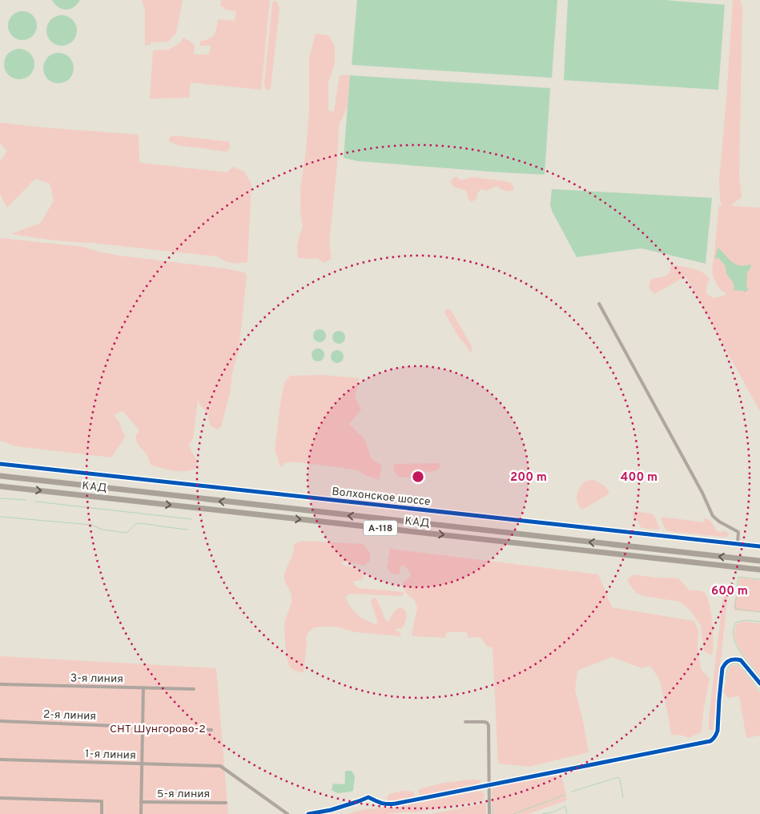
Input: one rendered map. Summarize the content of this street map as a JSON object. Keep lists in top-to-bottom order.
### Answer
{
  "streets": {
    "highway": ["КАД", "А-118"],
    "street": [
      "Волхонское шоссе",
      "3-я линия",
      "2-я линия",
      "1-я линия",
      "5-я линия"
    ]
  },
  "parks": ["СНТ Шунгорово-2"],
  "rings": ["200 m", "400 m", "600 m"]
}
